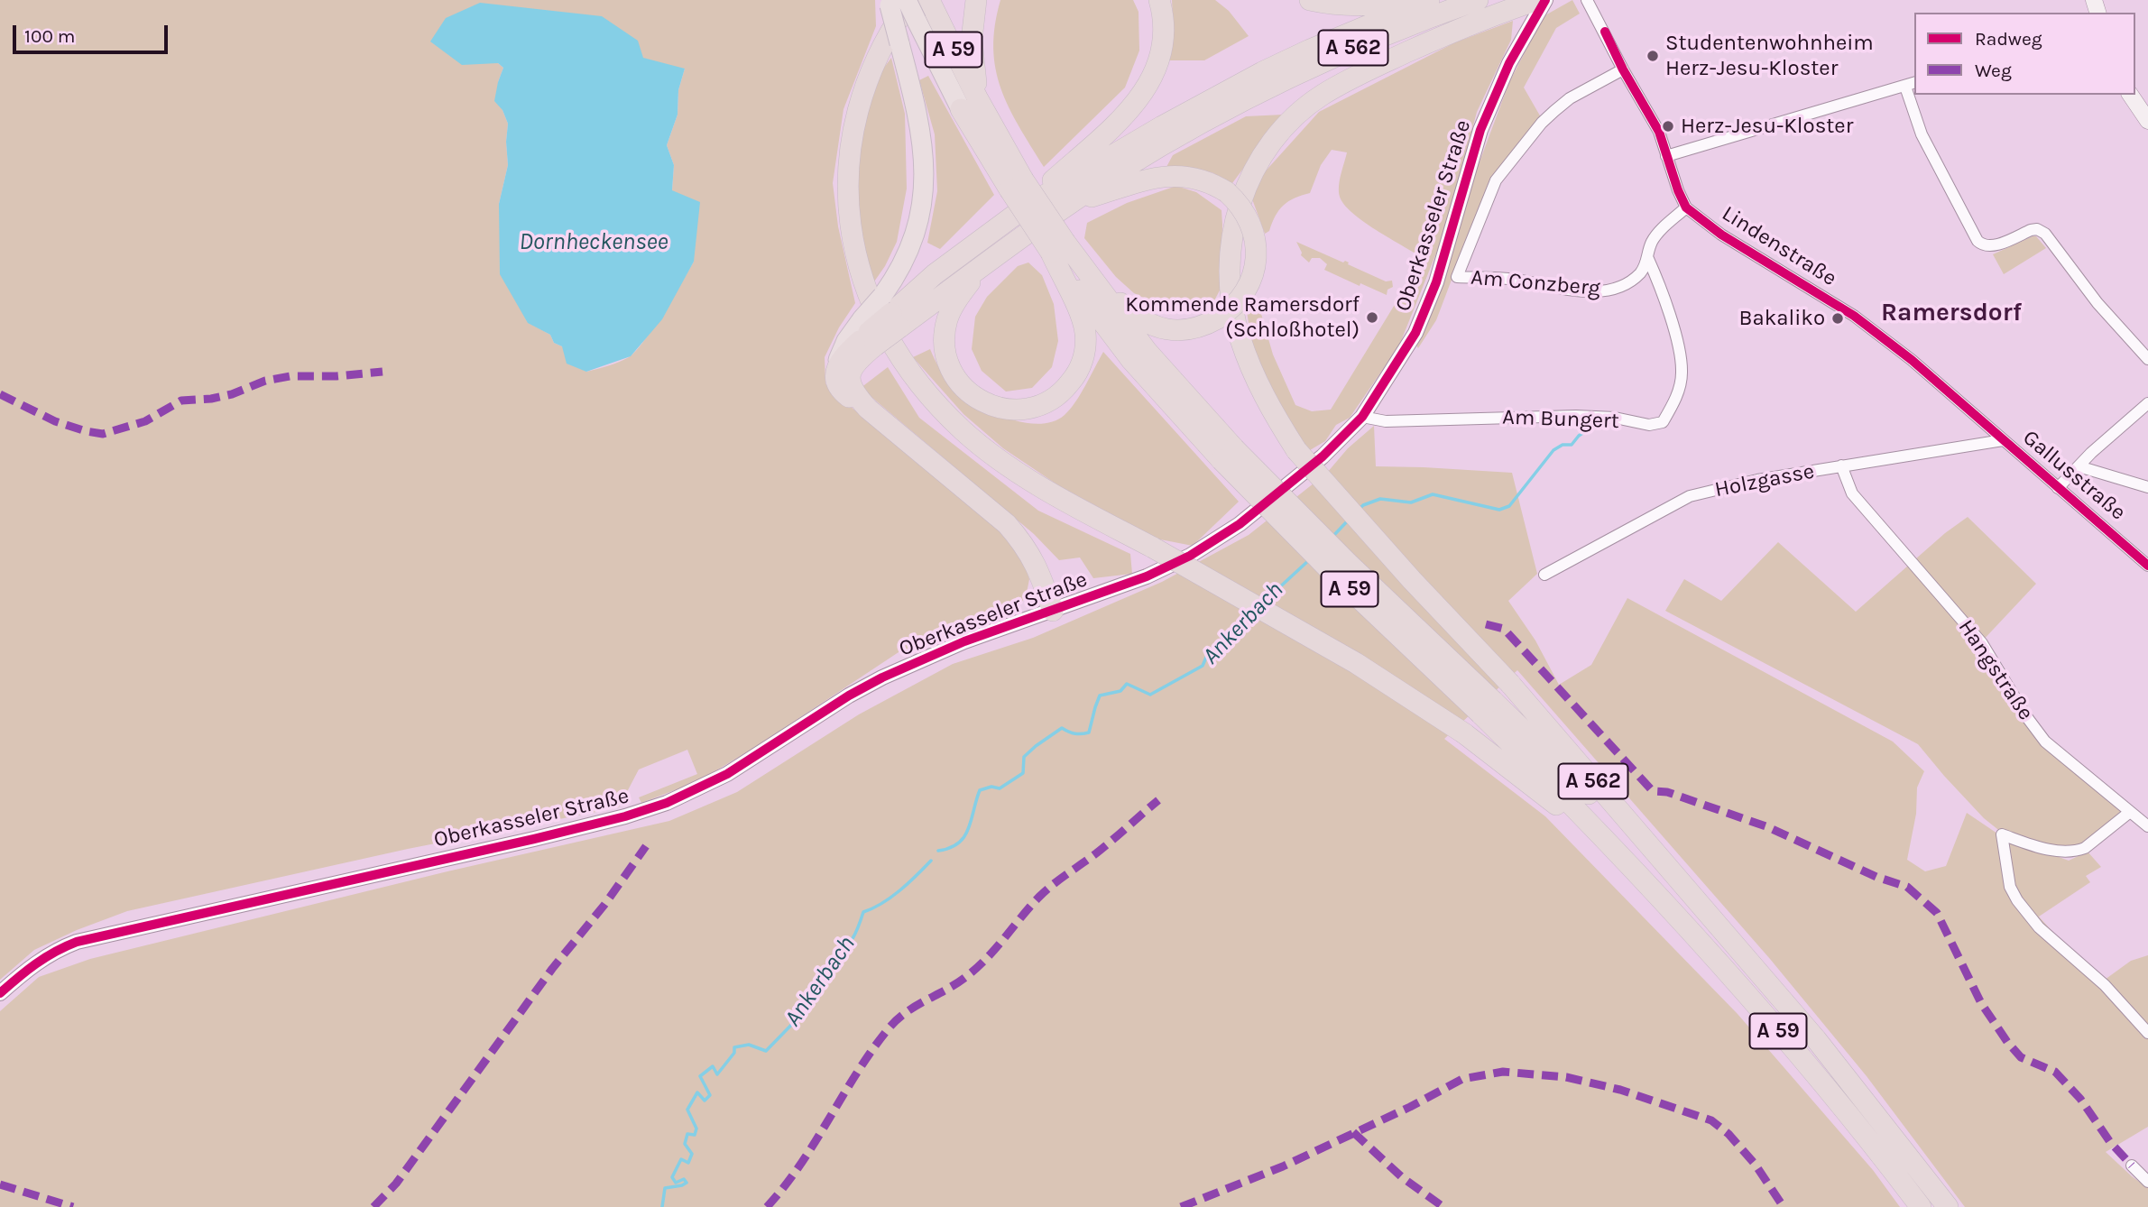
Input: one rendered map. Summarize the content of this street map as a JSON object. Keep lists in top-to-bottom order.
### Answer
{
  "streets": {
    "highway": ["A 562", "A 59"],
    "street": [
      "Oberkasseler Straße",
      "Lindenstraße",
      "Am Conzberg",
      "Am Bungert",
      "Gallusstraße",
      "Holzgasse",
      "Hangstraße"
    ]
  },
  "crossings": [
    ["A 562", "A 59"],
    ["Oberkasseler Straße", "Am Bungert"],
    ["Lindenstraße", "Am Conzberg"],
    ["Lindenstraße", "Gallusstraße"],
    ["Lindenstraße", "Holzgasse"],
    ["Am Conzberg", "Am Bungert"],
    ["Gallusstraße", "Holzgasse"],
    ["Holzgasse", "Hangstraße"]
  ],
  "districts": ["Ramersdorf"],
  "water": ["Dornheckensee", "Ankerbach"],
  "places": [
    "Studentenwohnheim Herz-Jesu-Kloster",
    "Herz-Jesu-Kloster",
    "Kommende Ramersdorf (Schloßhotel)",
    "Bakaliko"
  ],
  "legend": ["Radweg", "Weg"],
  "scale_bar": "100 m"
}
